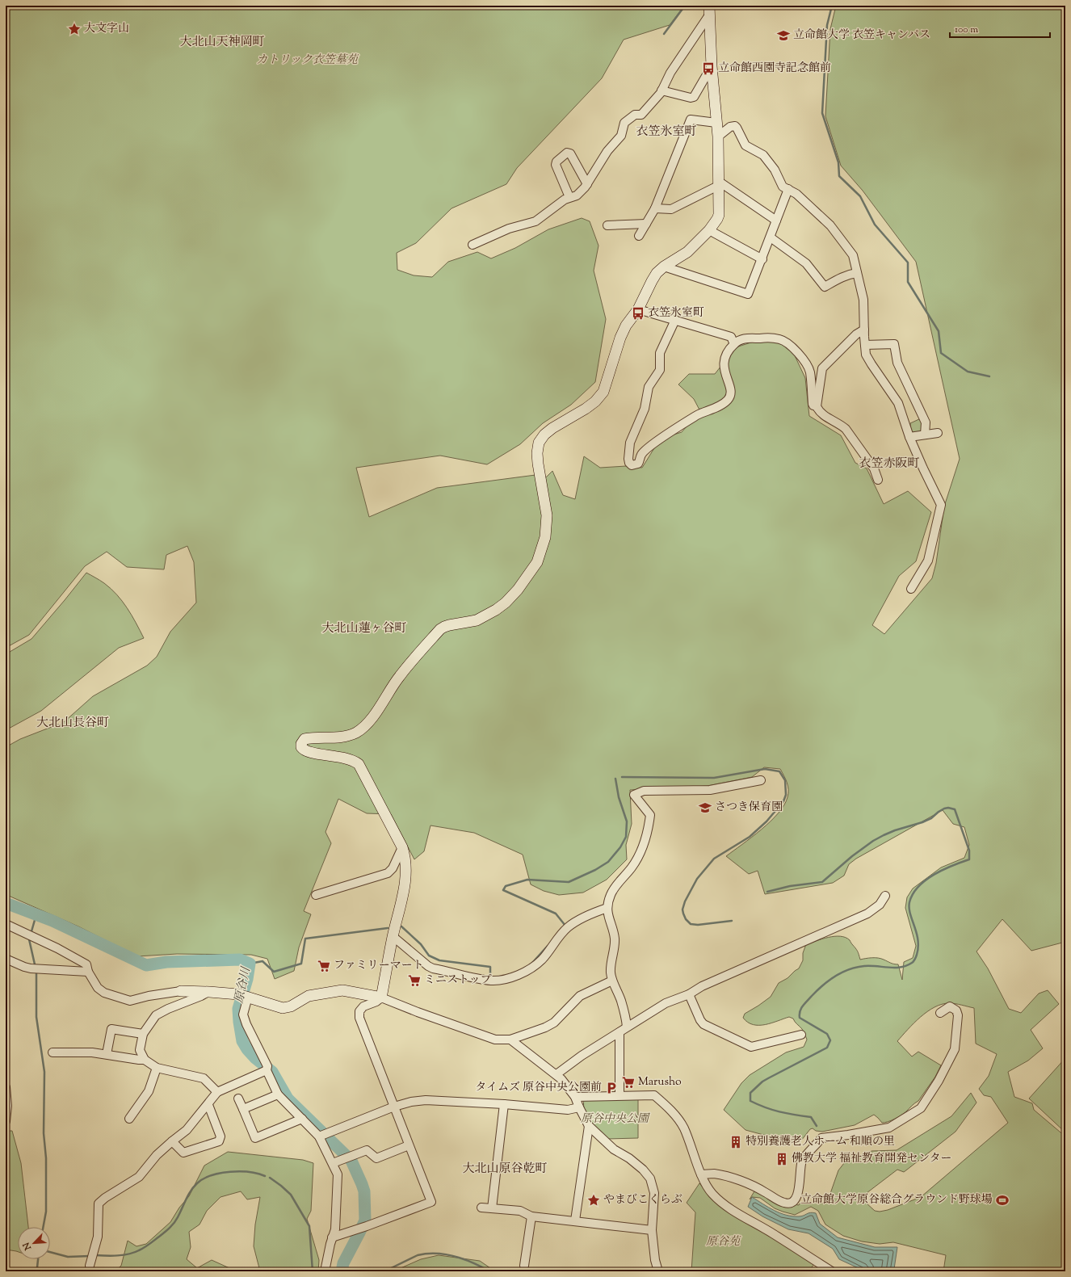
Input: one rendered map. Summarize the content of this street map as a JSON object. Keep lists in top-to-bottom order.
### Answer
{
  "districts": [
    "大北山天神岡町",
    "衣笠氷室町",
    "衣笠赤阪町",
    "大北山蓮ヶ谷町",
    "大北山長谷町",
    "大北山原谷乾町"
  ],
  "water": ["原谷川"],
  "parks": ["カトリック衣笠墓苑", "原谷中央公園", "原谷苑"],
  "places": {
    "place": ["大文字山", "やまびこくらぶ"],
    "school or university": ["立命館大学 衣笠キャンパス", "さつき保育園"],
    "bus stop": ["立命館西園寺記念館前", "衣笠氷室町"],
    "supermarket": ["ファミリーマート", "ミニストップ", "Marusho"],
    "parking": ["タイムズ 原谷中央公園前"],
    "building": ["特別養護老人ホーム 和順の里", "佛教大学 福祉教育開発センター"],
    "sports": ["立命館大学原谷総合グラウンド野球場"]
  },
  "scale_bar": "100 m",
  "north": "bottom left"
}
